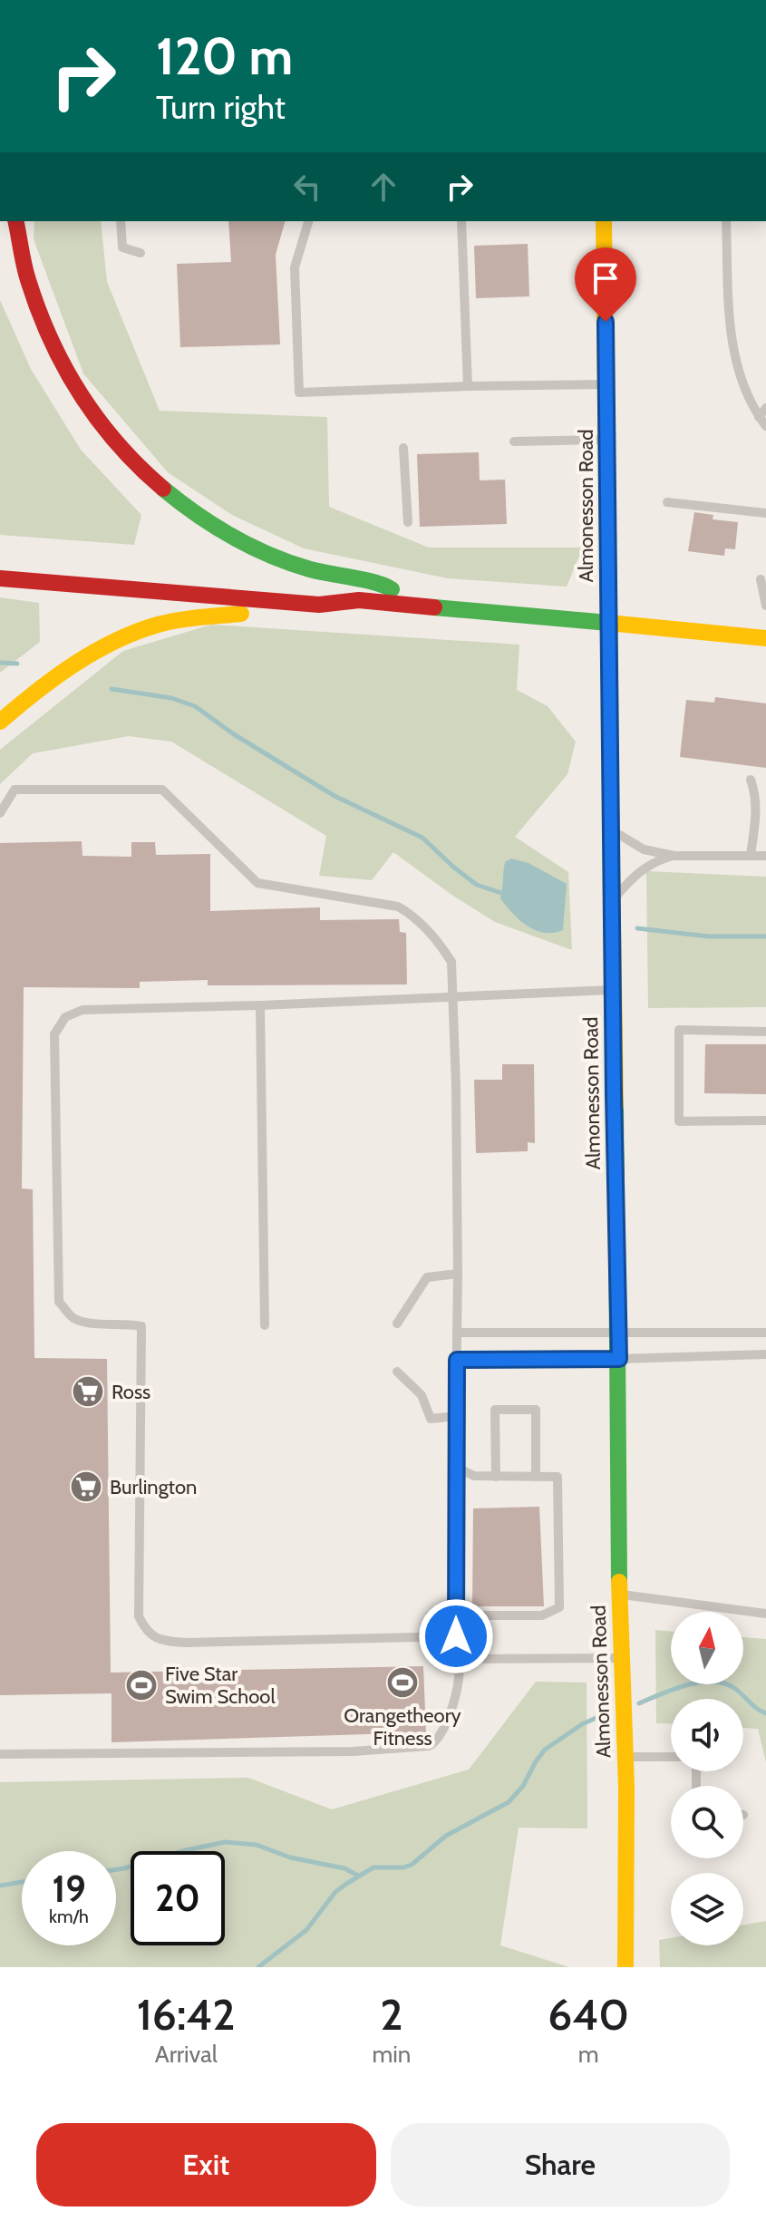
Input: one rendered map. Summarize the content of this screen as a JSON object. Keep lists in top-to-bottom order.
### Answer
{
  "streets": {
    "main road": ["Almonesson Road"]
  },
  "places": {
    "supermarket": ["Ross", "Burlington"],
    "sports": ["Orangetheory Fitness", "Five Star Swim School"]
  },
  "north": "top",
  "page": {
    "turn": ["120 m", "Turn right"],
    "speed": "19 km/h",
    "limit": "20",
    "eta": [
      "16:42",
      "Arrival",
      "2",
      "min",
      "640",
      "m"
    ],
    "buttons": ["Exit", "Share"]
  }
}
